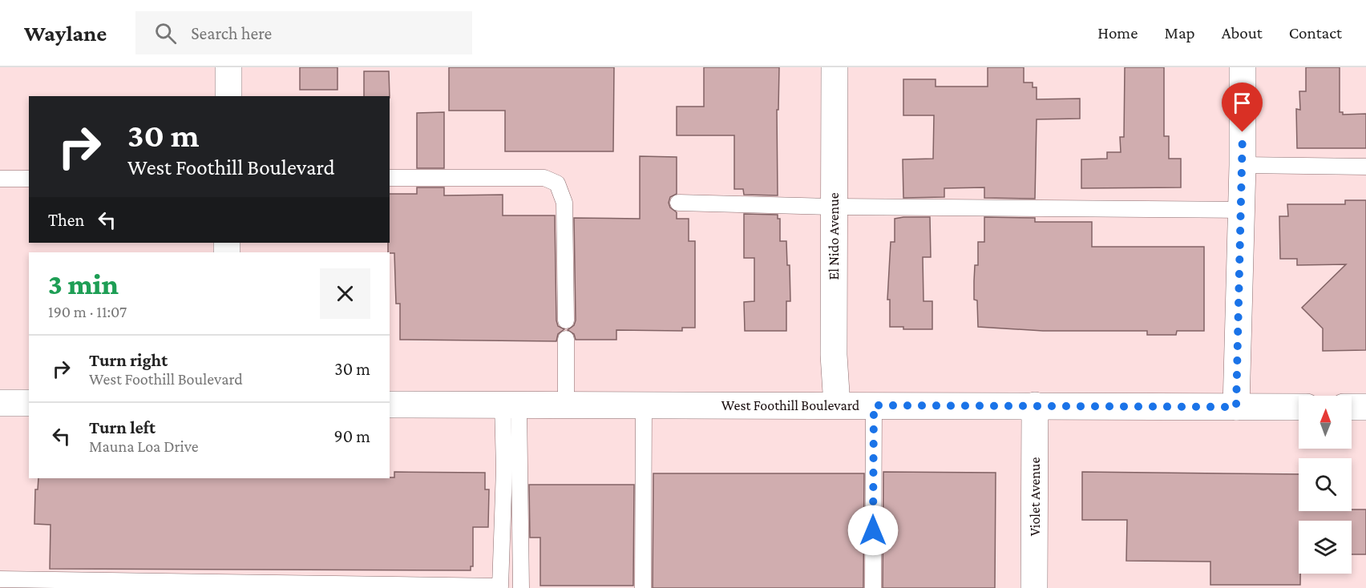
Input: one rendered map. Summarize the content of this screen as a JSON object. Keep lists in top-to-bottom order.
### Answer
{
  "streets": {
    "main road": ["El Nido Avenue", "West Foothill Boulevard", "Violet Avenue"]
  },
  "crossings": [
    ["El Nido Avenue", "West Foothill Boulevard"],
    ["West Foothill Boulevard", "Violet Avenue"]
  ],
  "north": "top",
  "page": {
    "header": "Waylane",
    "search": "Search here",
    "nav": [
      "Home",
      "Map",
      "About",
      "Contact"
    ],
    "turn": ["30 m", "West Foothill Boulevard"],
    "then": "Then",
    "heading": ["3 min", "190 m · 11:07"],
    "list": [
      {
        "name": "Turn right",
        "note": "West Foothill Boulevard",
        "value": "30 m"
      },
      {
        "name": "Turn left",
        "note": "Mauna Loa Drive",
        "value": "90 m"
      }
    ]
  }
}
